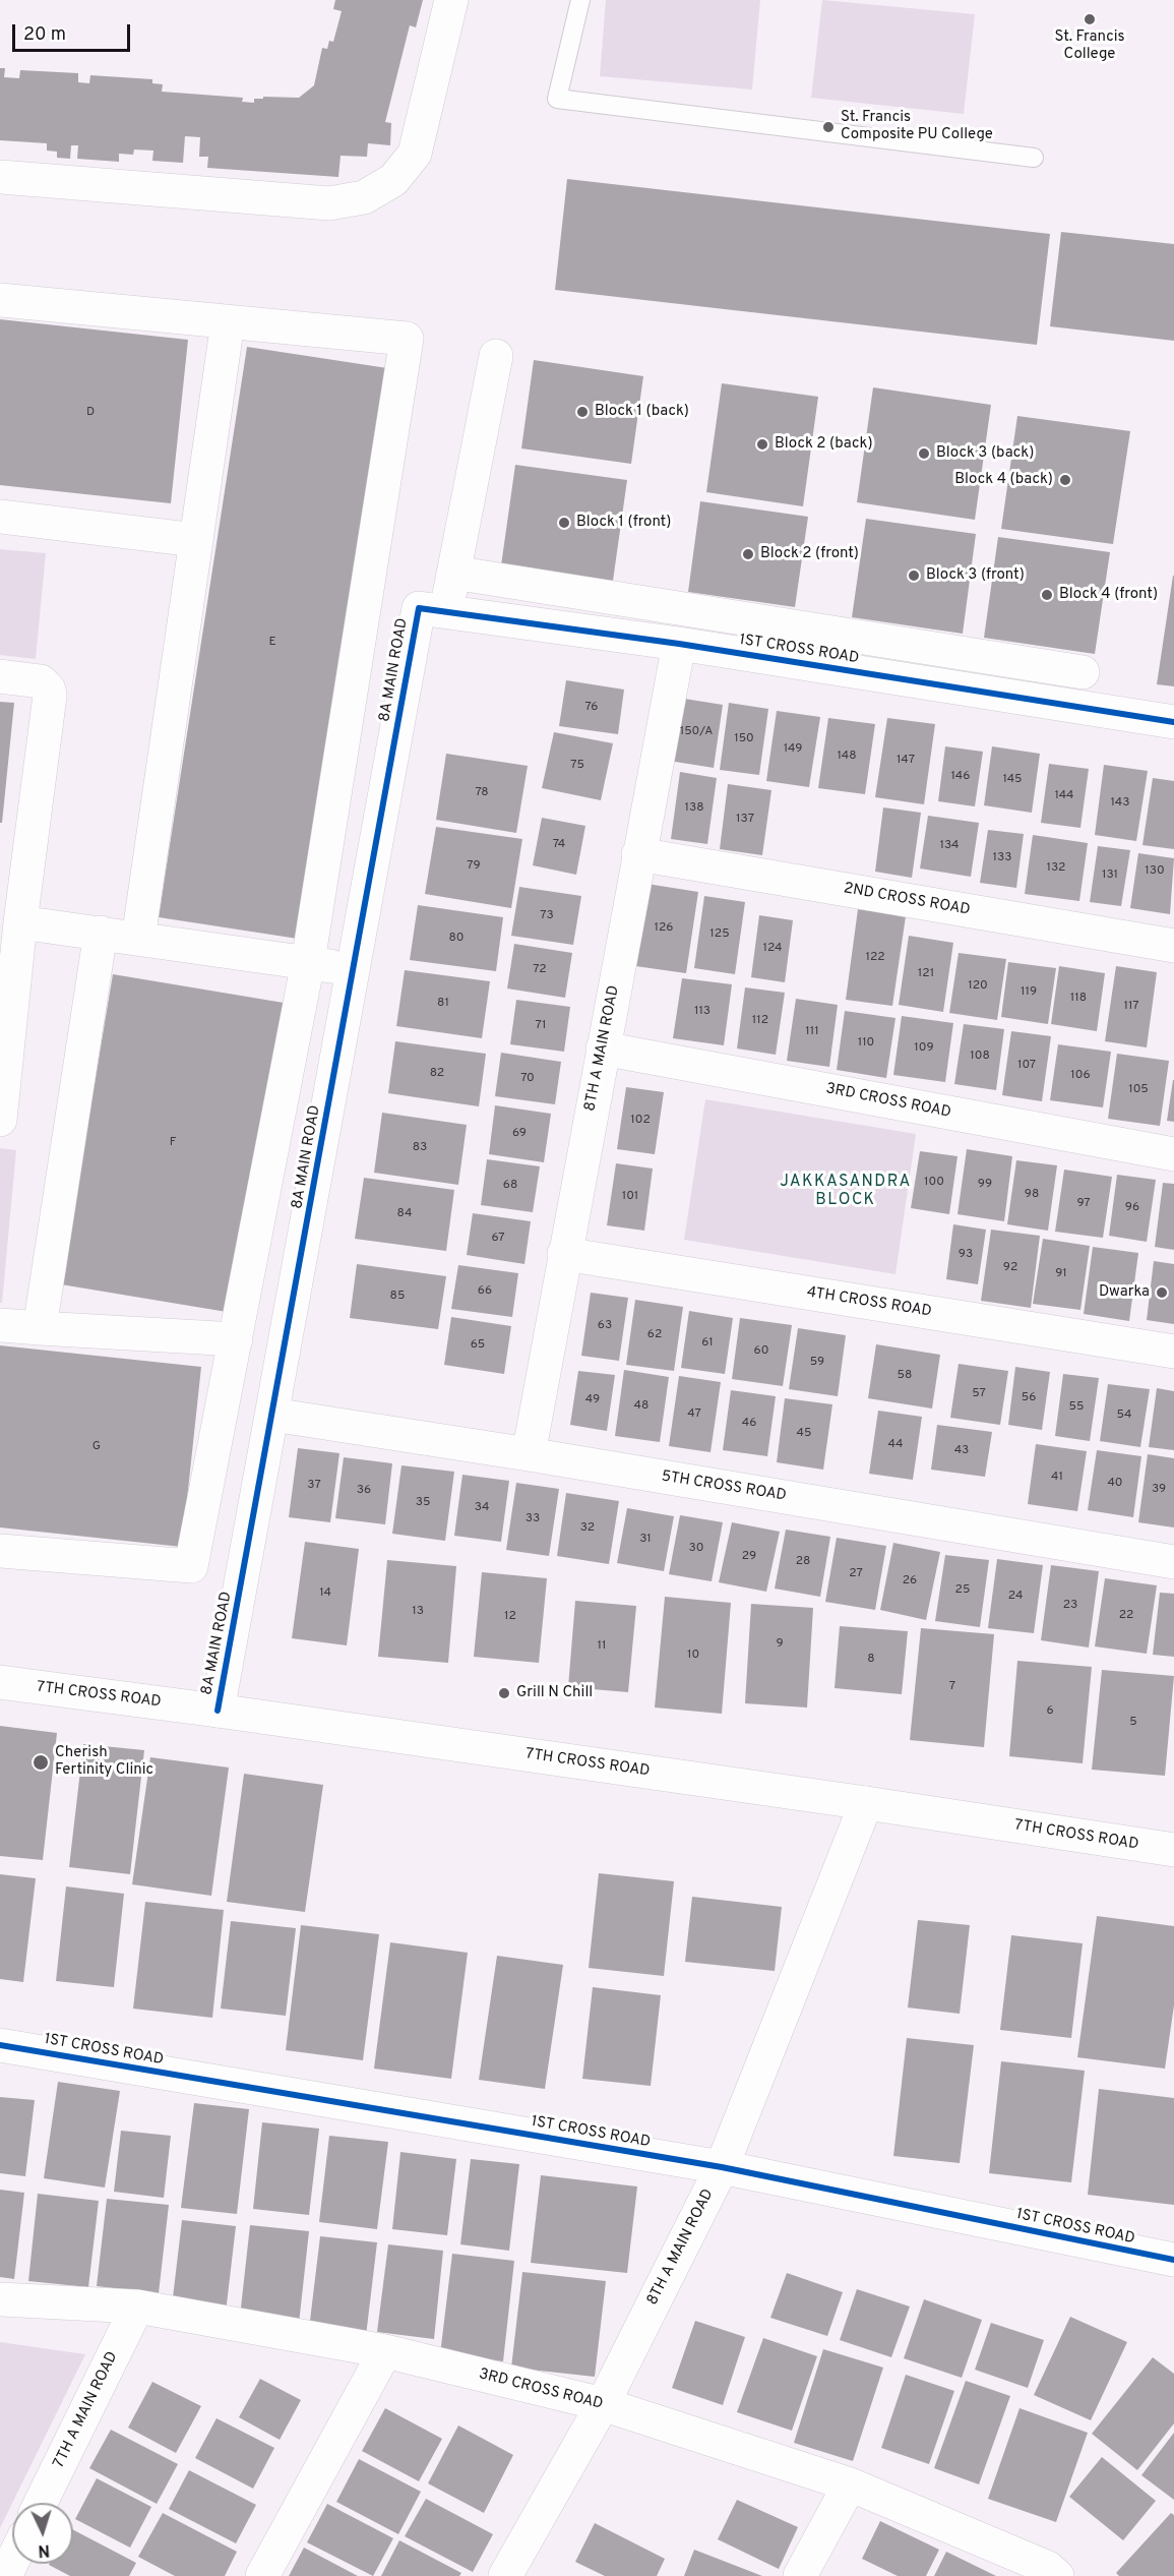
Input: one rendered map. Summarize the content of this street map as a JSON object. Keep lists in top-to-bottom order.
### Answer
{
  "streets": {
    "street": [
      "1ST CROSS ROAD",
      "8A MAIN ROAD",
      "2ND CROSS ROAD",
      "8TH A MAIN ROAD",
      "3RD CROSS ROAD",
      "4TH CROSS ROAD",
      "5TH CROSS ROAD",
      "7TH CROSS ROAD",
      "7TH A MAIN ROAD"
    ]
  },
  "crossings": [
    ["1ST CROSS ROAD", "8A MAIN ROAD"],
    ["1ST CROSS ROAD", "8TH A MAIN ROAD"],
    ["8A MAIN ROAD", "5TH CROSS ROAD"],
    ["8A MAIN ROAD", "7TH CROSS ROAD"],
    ["2ND CROSS ROAD", "8TH A MAIN ROAD"],
    ["8TH A MAIN ROAD", "3RD CROSS ROAD"],
    ["8TH A MAIN ROAD", "4TH CROSS ROAD"],
    ["8TH A MAIN ROAD", "5TH CROSS ROAD"],
    ["8TH A MAIN ROAD", "7TH CROSS ROAD"],
    ["3RD CROSS ROAD", "7TH A MAIN ROAD"]
  ],
  "districts": ["JAKKASANDRA BLOCK"],
  "places": [
    "St. Francis College",
    "St. Francis Composite PU College",
    "Block 1 (back)",
    "Block 2 (back)",
    "Block 3 (back)",
    "Block 4 (back)",
    "Block 1 (front)",
    "Block 2 (front)",
    "Block 3 (front)",
    "Block 4 (front)",
    "Dwarka",
    "Grill N Chill",
    "Cherish Fertinity Clinic"
  ],
  "house_numbers": [
    "D",
    "E",
    "76",
    "150/A",
    "150",
    "149",
    "148",
    "147",
    "75",
    "146",
    "145",
    "78",
    "144",
    "143",
    "138",
    "137",
    "74",
    "134",
    "133",
    "79",
    "132",
    "130",
    "131",
    "73",
    "126",
    "125",
    "80",
    "124",
    "122",
    "72",
    "121",
    "120",
    "119",
    "118",
    "81",
    "117",
    "113",
    "112",
    "71",
    "111",
    "110",
    "109",
    "108",
    "107",
    "82",
    "106",
    "70",
    "105",
    "102",
    "69",
    "F",
    "83",
    "100",
    "99",
    "68",
    "98",
    "101",
    "97",
    "96",
    "84",
    "67",
    "93",
    "92",
    "91",
    "66",
    "85",
    "63",
    "62",
    "61",
    "65",
    "60",
    "59",
    "58",
    "57",
    "56",
    "49",
    "48",
    "55",
    "47",
    "54",
    "46",
    "45",
    "44",
    "G",
    "43",
    "41",
    "40",
    "37",
    "39",
    "36",
    "35",
    "34",
    "33",
    "32",
    "31",
    "30",
    "29",
    "28",
    "27",
    "26",
    "25",
    "14",
    "24",
    "23",
    "13",
    "22",
    "12",
    "9",
    "11",
    "10",
    "8",
    "7",
    "6",
    "5"
  ],
  "scale_bar": "20 m",
  "north": "bottom"
}
